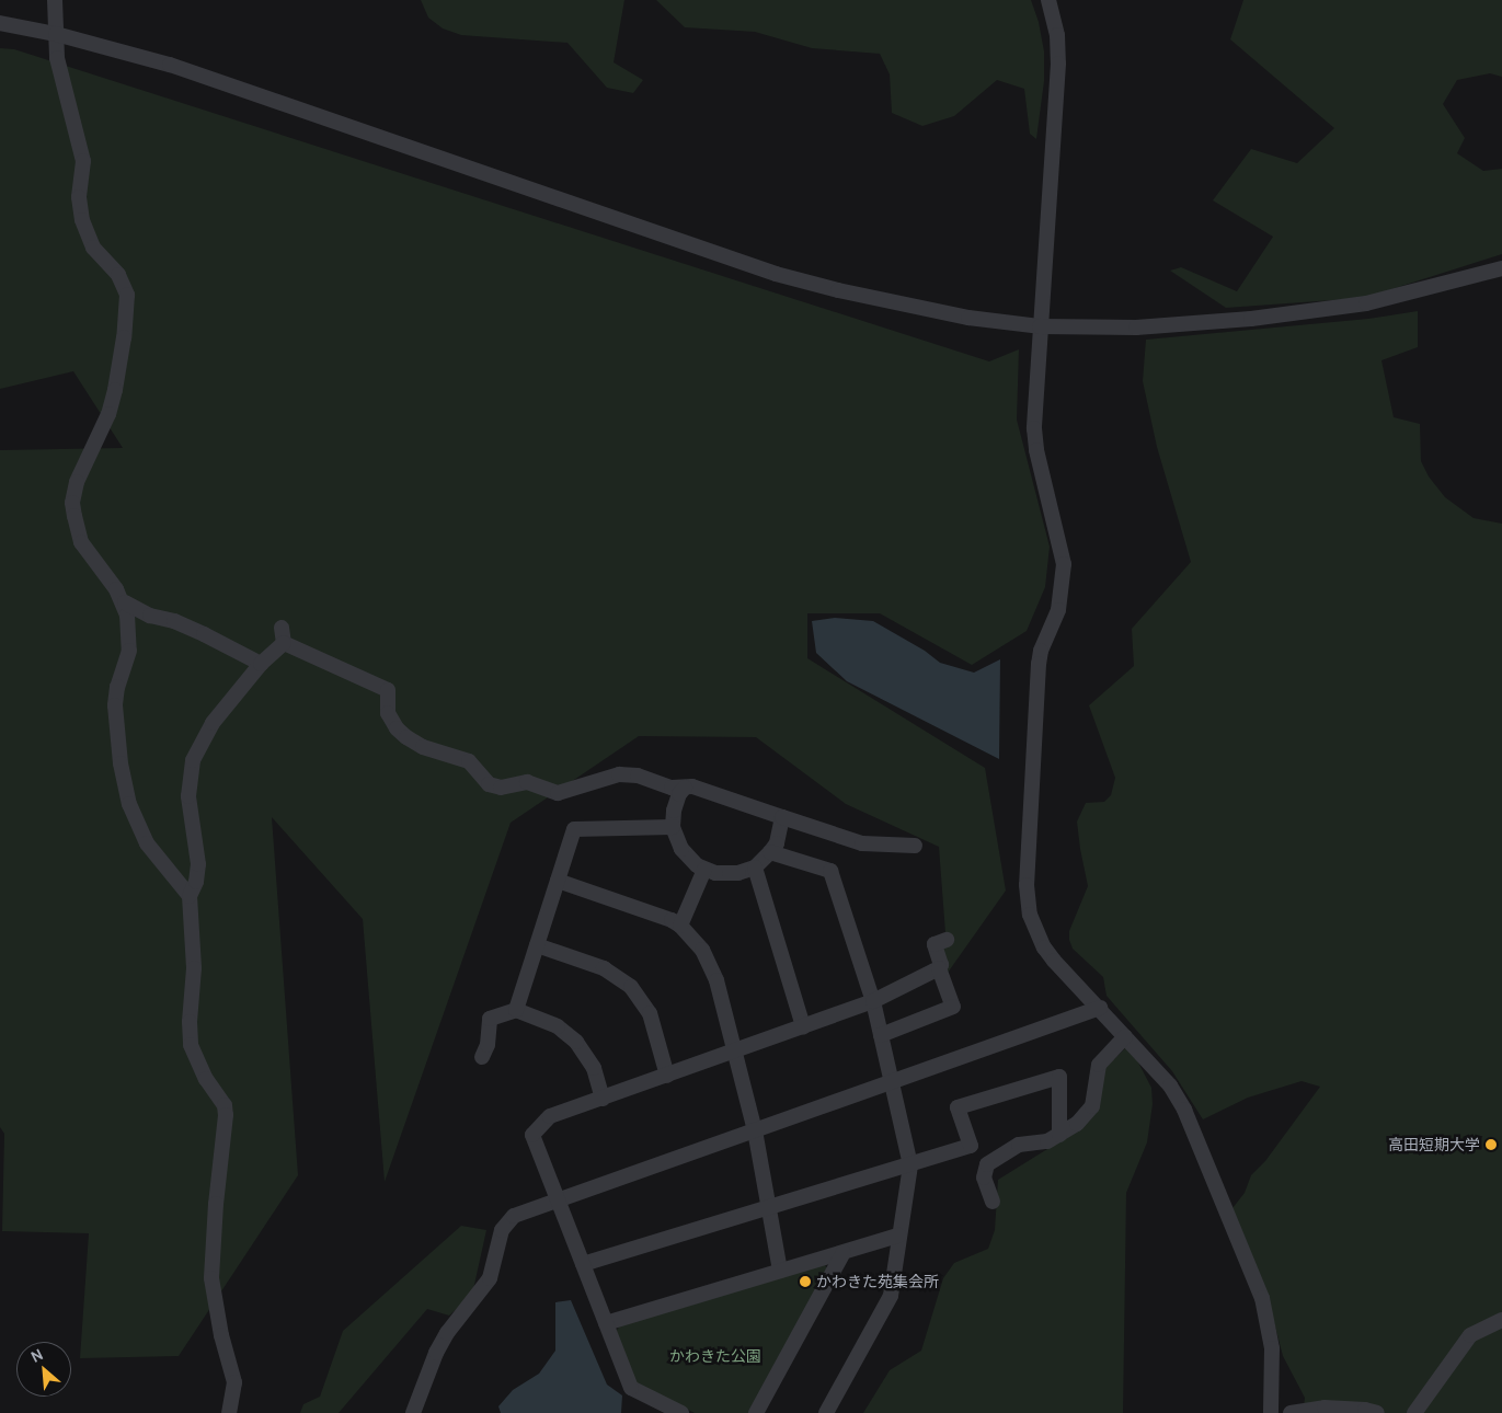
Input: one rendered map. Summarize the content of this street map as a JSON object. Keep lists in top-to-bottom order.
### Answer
{
  "parks": ["かわきた公園"],
  "places": ["高田短期大学", "かわきた苑集会所"],
  "north": "top left"
}
